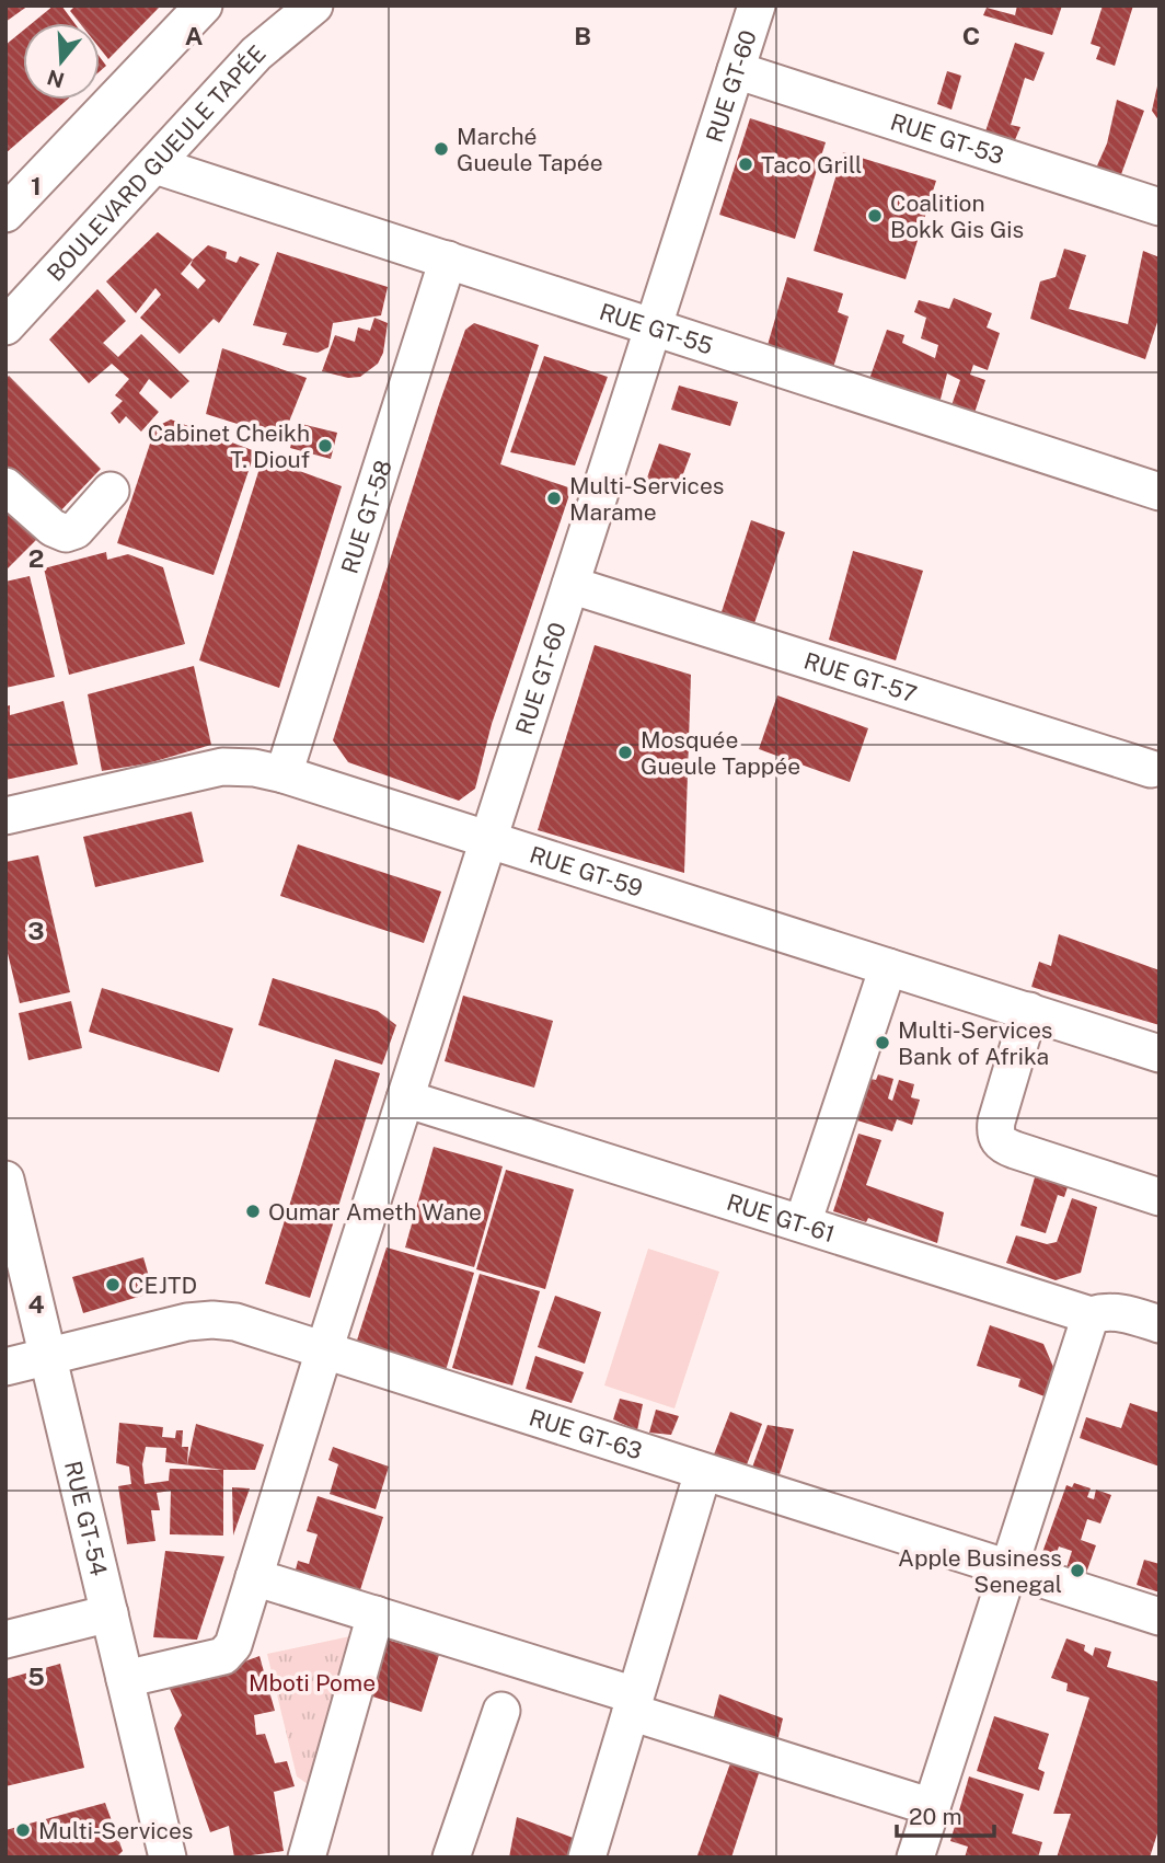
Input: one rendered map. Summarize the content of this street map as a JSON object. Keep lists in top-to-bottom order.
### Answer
{
  "streets": {
    "street": [
      "RUE GT-60",
      "RUE GT-53",
      "BOULEVARD GUEULE TAPÉE",
      "RUE GT-55",
      "RUE GT-58",
      "RUE GT-57",
      "RUE GT-59",
      "RUE GT-61",
      "RUE GT-63",
      "RUE GT-54"
    ]
  },
  "crossings": [
    ["RUE GT-60", "RUE GT-53"],
    ["RUE GT-60", "RUE GT-55"],
    ["RUE GT-60", "RUE GT-57"],
    ["RUE GT-60", "RUE GT-59"],
    ["RUE GT-60", "RUE GT-61"],
    ["RUE GT-60", "RUE GT-63"],
    ["RUE GT-60", "RUE GT-54"],
    ["BOULEVARD GUEULE TAPÉE", "RUE GT-55"],
    ["RUE GT-55", "RUE GT-58"],
    ["RUE GT-58", "RUE GT-59"],
    ["RUE GT-63", "RUE GT-54"]
  ],
  "parks": ["Mboti Pome"],
  "places": [
    "Marché Gueule Tapée",
    "Taco Grill",
    "Coalition Bokk Gis Gis",
    "Cabinet Cheikh T. Diouf",
    "Multi-Services Marame",
    "Mosquée Gueule Tappée",
    "Multi-Services Bank of Afrika",
    "Oumar Ameth Wane",
    "CEJTD",
    "Apple Business Senegal",
    "Multi-Services"
  ],
  "scale_bar": "20 m",
  "north": "bottom",
  "grid": {
    "columns": ["A", "B", "C"],
    "rows": [
      "1",
      "2",
      "3",
      "4",
      "5"
    ]
  }
}
